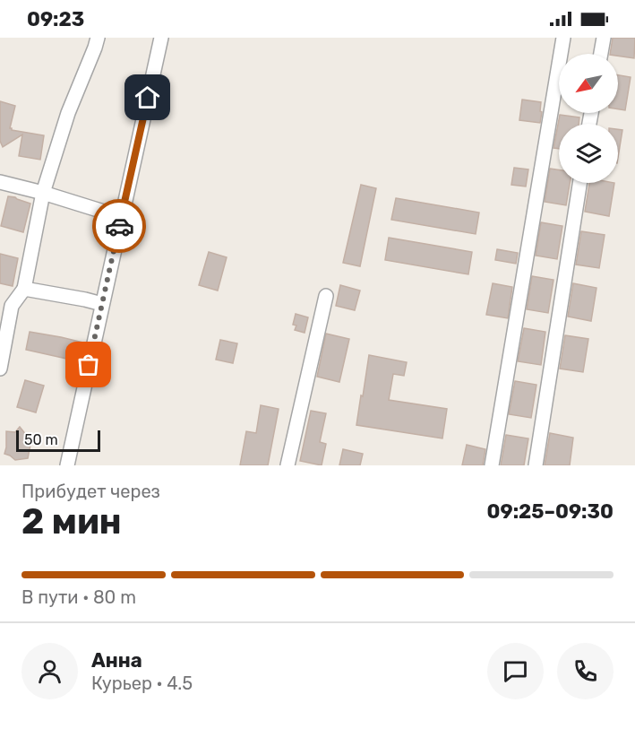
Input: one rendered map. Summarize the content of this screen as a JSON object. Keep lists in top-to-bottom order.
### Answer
{
  "scale_bar": "50 m",
  "north": "bottom left",
  "page": {
    "status": "09:23",
    "scale": "50 m",
    "heading": ["2 мин", "Прибудет через", "09:25–09:30"],
    "panel": ["Анна", "Курьер · 4.5"],
    "bar": "В пути · 80 m"
  }
}
